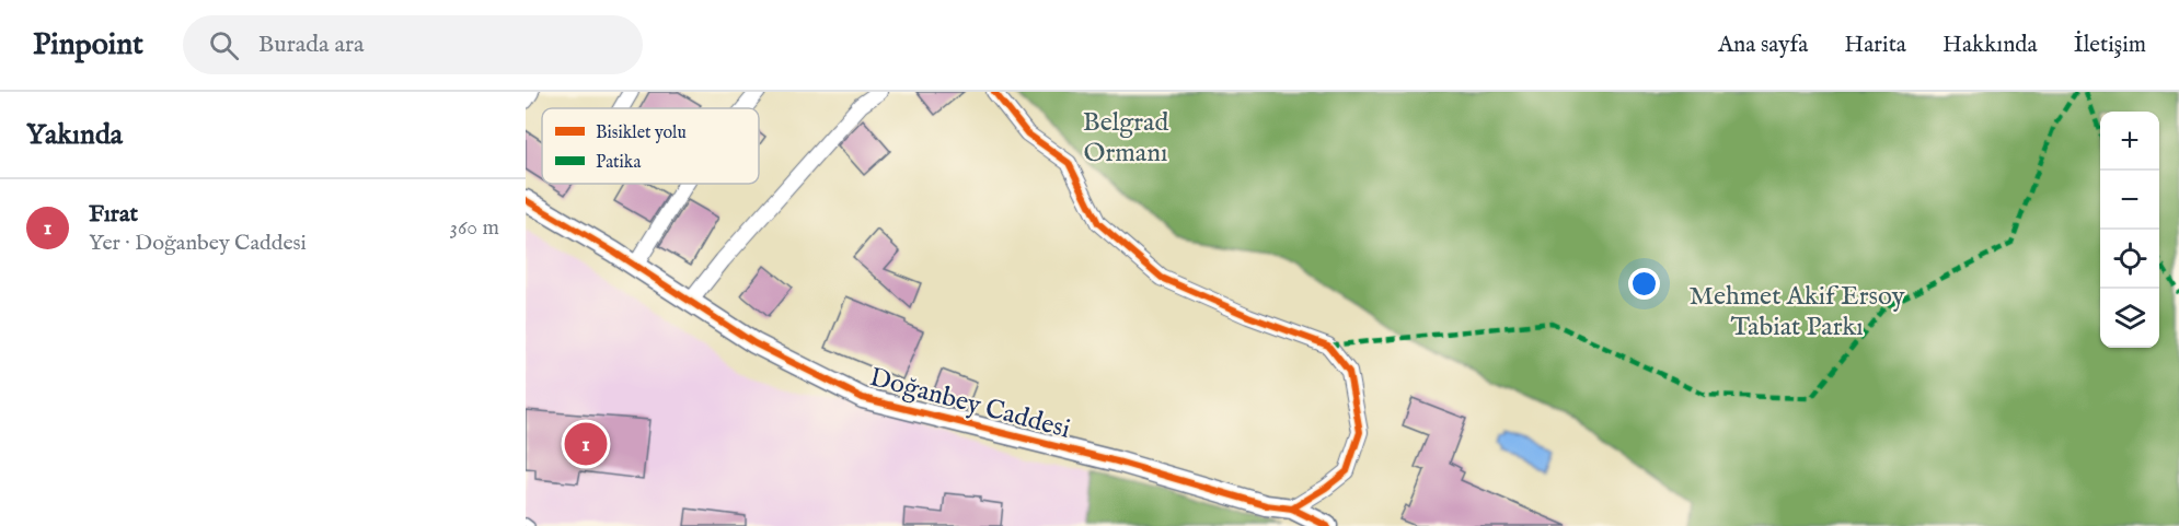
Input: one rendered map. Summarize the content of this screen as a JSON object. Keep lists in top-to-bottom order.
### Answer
{
  "streets": {
    "street": ["Doğanbey Caddesi"]
  },
  "parks": ["Belgrad Ormanı", "Mehmet Akif Ersoy Tabiat Parkı"],
  "legend": ["Bisiklet yolu", "Patika"],
  "page": {
    "header": "Pinpoint",
    "search": "Burada ara",
    "nav": [
      "Ana sayfa",
      "Harita",
      "Hakkında",
      "İletişim"
    ],
    "heading": "Yakında",
    "map_buttons": ["+", "−"],
    "list": [
      {
        "mark": "1",
        "name": "Fırat",
        "note": "Yer · Doğanbey Caddesi",
        "value": "360 m"
      }
    ],
    "pins": "1"
  }
}
